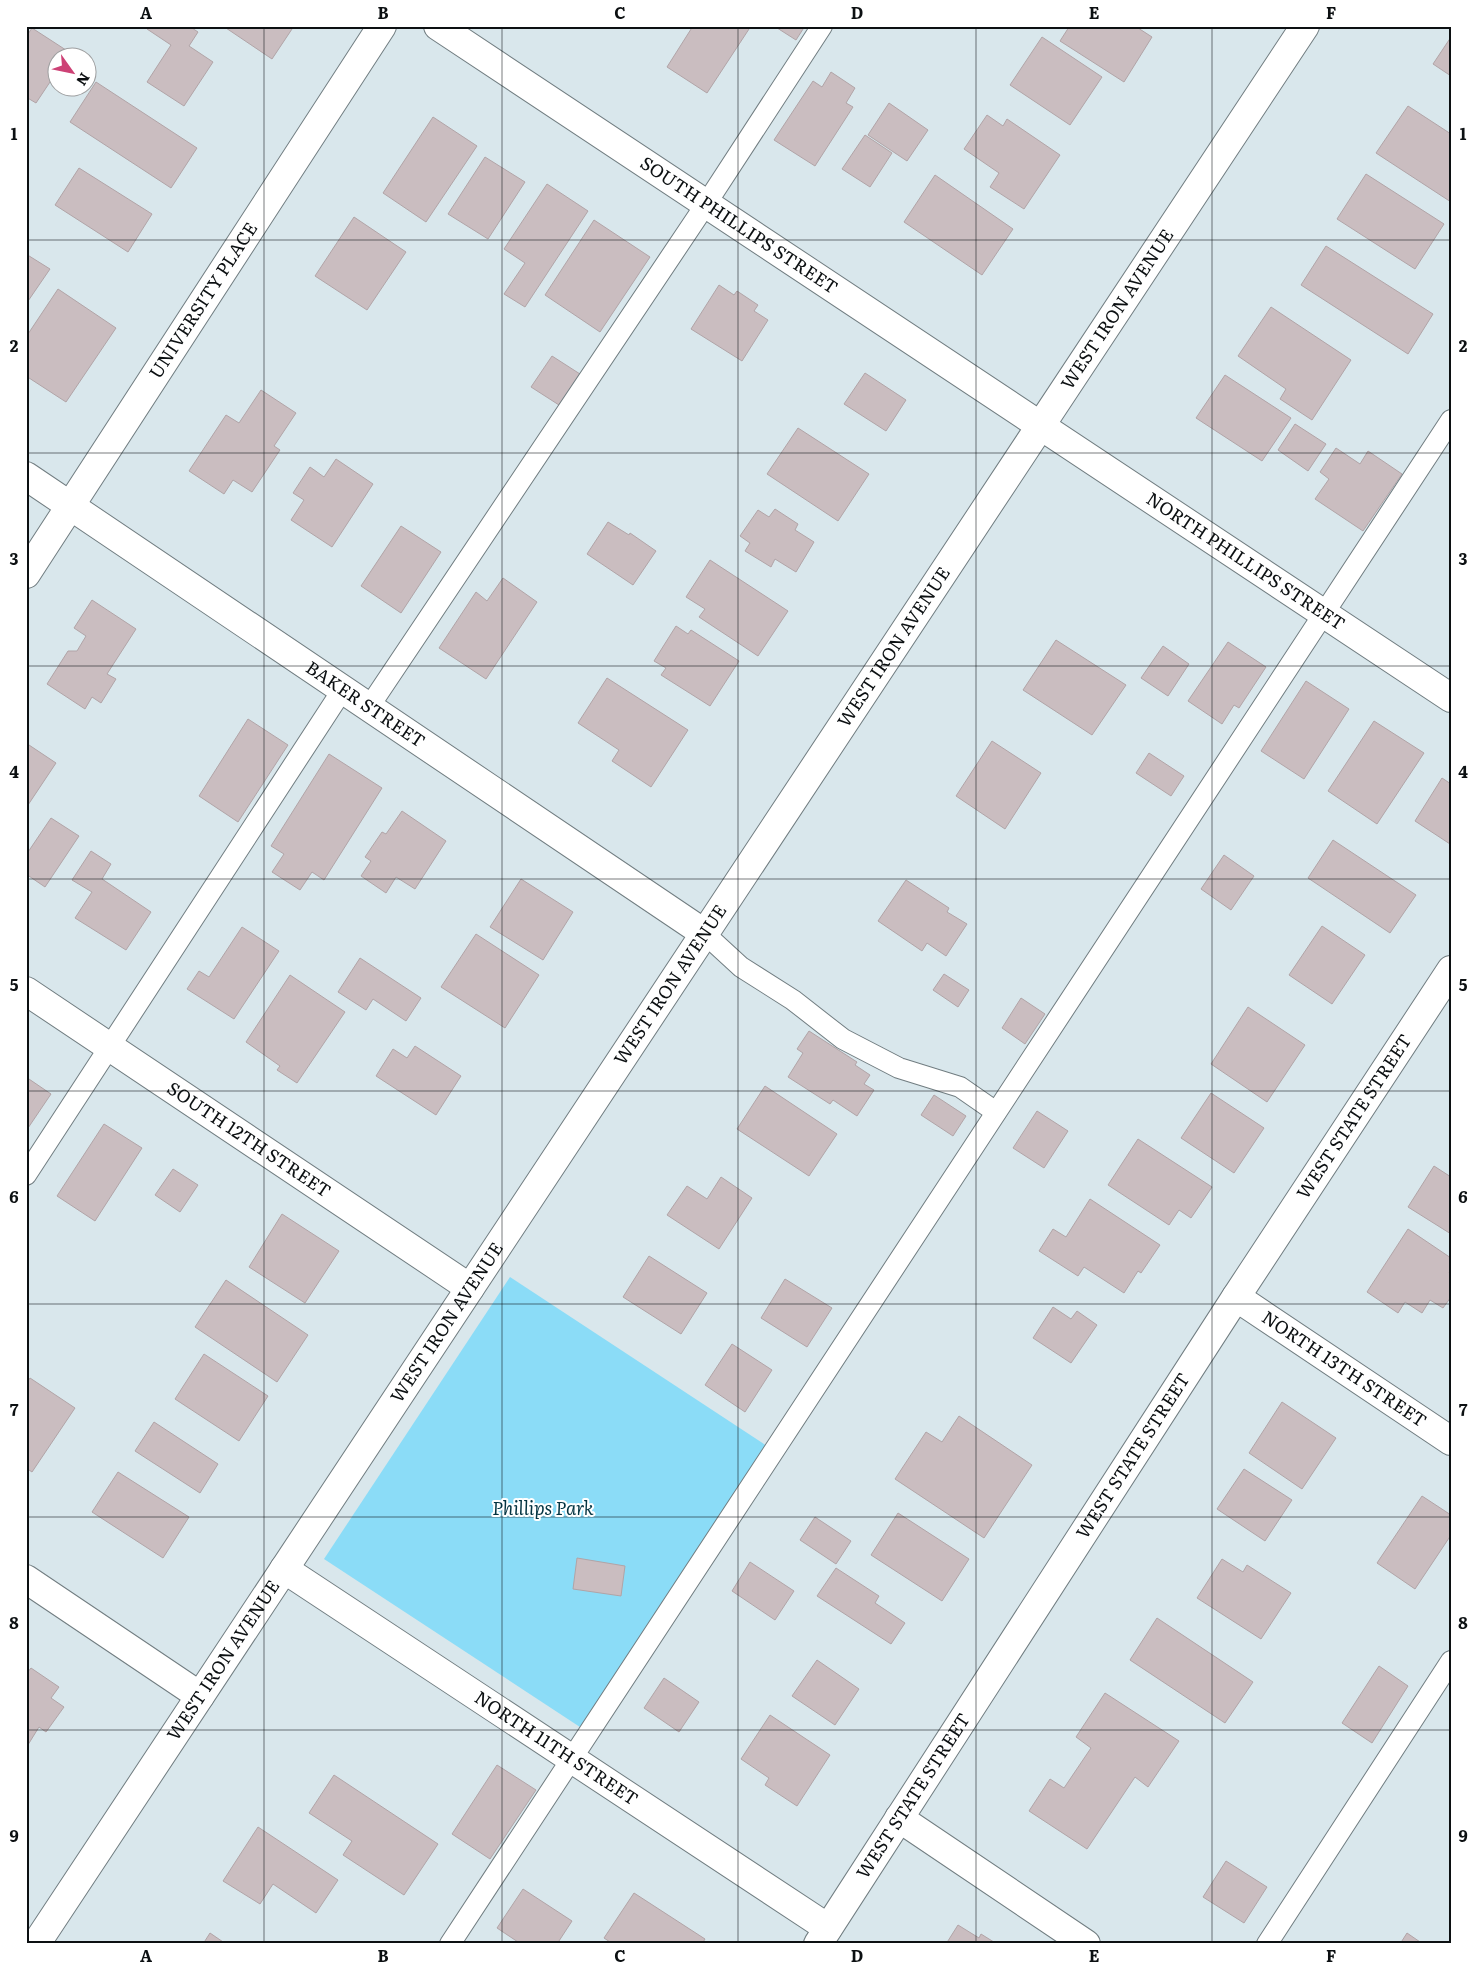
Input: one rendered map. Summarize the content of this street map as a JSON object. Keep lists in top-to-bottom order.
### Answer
{
  "streets": {
    "street": [
      "SOUTH PHILLIPS STREET",
      "UNIVERSITY PLACE",
      "WEST IRON AVENUE",
      "NORTH PHILLIPS STREET",
      "BAKER STREET",
      "WEST STATE STREET",
      "SOUTH 12TH STREET",
      "NORTH 13TH STREET",
      "NORTH 11TH STREET"
    ]
  },
  "crossings": [
    ["SOUTH PHILLIPS STREET", "WEST IRON AVENUE"],
    ["SOUTH PHILLIPS STREET", "NORTH PHILLIPS STREET"],
    ["UNIVERSITY PLACE", "BAKER STREET"],
    ["WEST IRON AVENUE", "NORTH PHILLIPS STREET"],
    ["WEST IRON AVENUE", "BAKER STREET"],
    ["WEST IRON AVENUE", "SOUTH 12TH STREET"],
    ["WEST IRON AVENUE", "NORTH 11TH STREET"],
    ["WEST STATE STREET", "NORTH 13TH STREET"],
    ["WEST STATE STREET", "NORTH 11TH STREET"]
  ],
  "parks": ["Phillips Park"],
  "north": "bottom right",
  "grid": {
    "columns": [
      "A",
      "B",
      "C",
      "D",
      "E",
      "F"
    ],
    "rows": [
      "1",
      "2",
      "3",
      "4",
      "5",
      "6",
      "7",
      "8",
      "9"
    ]
  }
}
